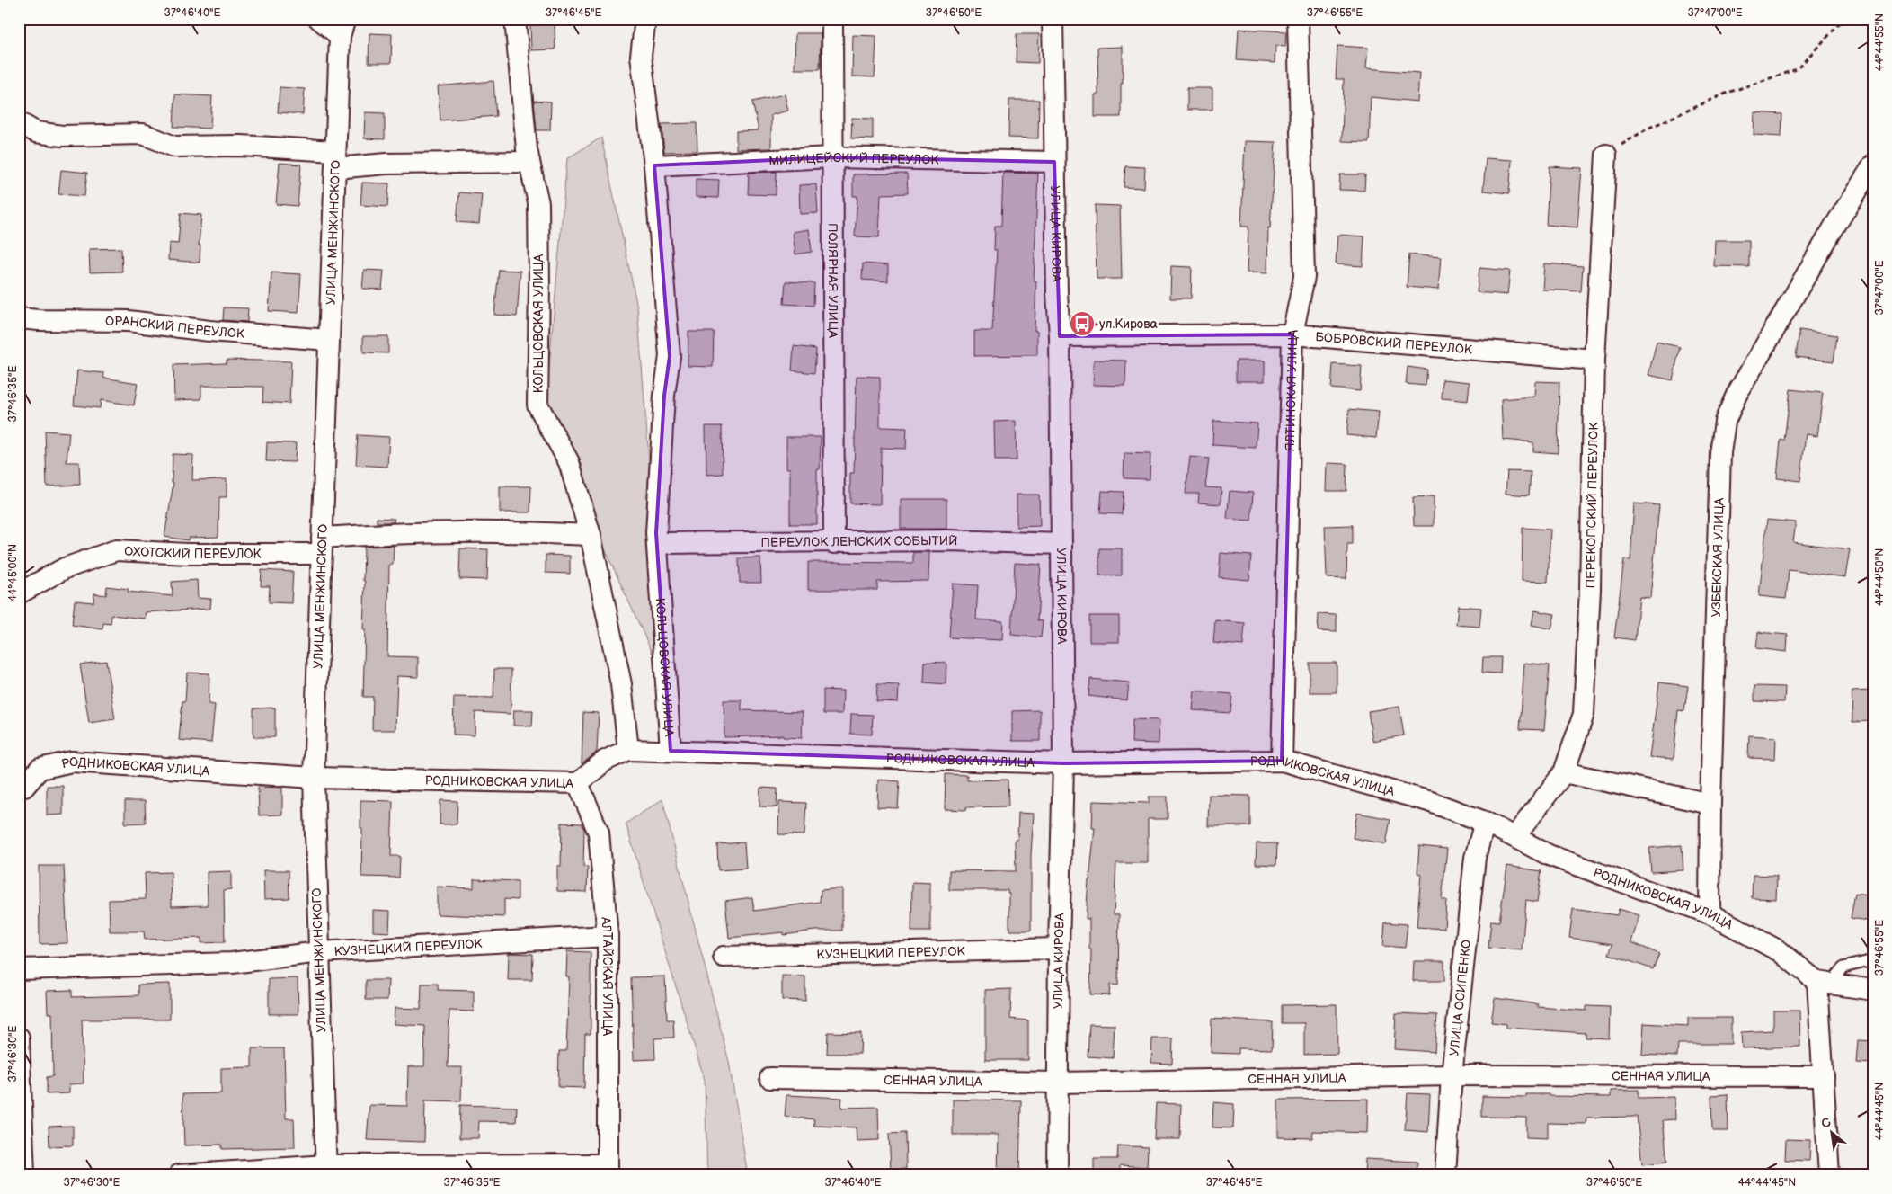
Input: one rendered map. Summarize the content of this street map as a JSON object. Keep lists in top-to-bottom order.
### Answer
{
  "streets": {
    "street": [
      "МИЛИЦЕЙСКИЙ ПЕРЕУЛОК",
      "УЛИЦА МЕНЖИНСКОГО",
      "УЛИЦА КИРОВА",
      "ПОЛЯРНАЯ УЛИЦА",
      "КОЛЬЦОВСКАЯ УЛИЦА",
      "ОРАНСКИЙ ПЕРЕУЛОК",
      "БОБРОВСКИЙ ПЕРЕУЛОК",
      "ЯЛТИНСКАЯ УЛИЦА",
      "ПЕРЕКОПСКИЙ ПЕРЕУЛОК",
      "ПЕРЕУЛОК ЛЕНСКИХ СОБЫТИЙ",
      "ОХОТСКИЙ ПЕРЕУЛОК",
      "УЗБЕКСКАЯ УЛИЦА",
      "РОДНИКОВСКАЯ УЛИЦА",
      "КУЗНЕЦКИЙ ПЕРЕУЛОК",
      "АЛТАЙСКАЯ УЛИЦА",
      "УЛИЦА ОСИПЕНКО",
      "СЕННАЯ УЛИЦА"
    ]
  },
  "crossings": [
    ["МИЛИЦЕЙСКИЙ ПЕРЕУЛОК", "УЛИЦА КИРОВА"],
    ["МИЛИЦЕЙСКИЙ ПЕРЕУЛОК", "ПОЛЯРНАЯ УЛИЦА"],
    ["МИЛИЦЕЙСКИЙ ПЕРЕУЛОК", "КОЛЬЦОВСКАЯ УЛИЦА"],
    ["УЛИЦА МЕНЖИНСКОГО", "ОРАНСКИЙ ПЕРЕУЛОК"],
    ["УЛИЦА МЕНЖИНСКОГО", "ОХОТСКИЙ ПЕРЕУЛОК"],
    ["УЛИЦА МЕНЖИНСКОГО", "РОДНИКОВСКАЯ УЛИЦА"],
    ["УЛИЦА МЕНЖИНСКОГО", "КУЗНЕЦКИЙ ПЕРЕУЛОК"],
    ["УЛИЦА КИРОВА", "БОБРОВСКИЙ ПЕРЕУЛОК"],
    ["УЛИЦА КИРОВА", "ПЕРЕУЛОК ЛЕНСКИХ СОБЫТИЙ"],
    ["УЛИЦА КИРОВА", "РОДНИКОВСКАЯ УЛИЦА"],
    ["УЛИЦА КИРОВА", "КУЗНЕЦКИЙ ПЕРЕУЛОК"],
    ["УЛИЦА КИРОВА", "СЕННАЯ УЛИЦА"],
    ["ПОЛЯРНАЯ УЛИЦА", "ПЕРЕУЛОК ЛЕНСКИХ СОБЫТИЙ"],
    ["КОЛЬЦОВСКАЯ УЛИЦА", "ПЕРЕУЛОК ЛЕНСКИХ СОБЫТИЙ"],
    ["КОЛЬЦОВСКАЯ УЛИЦА", "ОХОТСКИЙ ПЕРЕУЛОК"],
    ["КОЛЬЦОВСКАЯ УЛИЦА", "РОДНИКОВСКАЯ УЛИЦА"],
    ["БОБРОВСКИЙ ПЕРЕУЛОК", "ЯЛТИНСКАЯ УЛИЦА"],
    ["БОБРОВСКИЙ ПЕРЕУЛОК", "ПЕРЕКОПСКИЙ ПЕРЕУЛОК"],
    ["ЯЛТИНСКАЯ УЛИЦА", "РОДНИКОВСКАЯ УЛИЦА"],
    ["ПЕРЕКОПСКИЙ ПЕРЕУЛОК", "РОДНИКОВСКАЯ УЛИЦА"],
    ["УЗБЕКСКАЯ УЛИЦА", "РОДНИКОВСКАЯ УЛИЦА"],
    ["РОДНИКОВСКАЯ УЛИЦА", "АЛТАЙСКАЯ УЛИЦА"],
    ["РОДНИКОВСКАЯ УЛИЦА", "УЛИЦА ОСИПЕНКО"],
    ["КУЗНЕЦКИЙ ПЕРЕУЛОК", "АЛТАЙСКАЯ УЛИЦА"],
    ["УЛИЦА ОСИПЕНКО", "СЕННАЯ УЛИЦА"]
  ],
  "places": {
    "bus stop": ["ул.Кирова"]
  },
  "north": "top left",
  "coordinates": [
    "37°46'40\"E",
    "37°46'45\"E",
    "37°46'50\"E",
    "37°46'55\"E",
    "37°47'00\"E",
    "44°44'55\"N",
    "37°46'35\"E",
    "44°45'00\"N",
    "44°44'50\"N",
    "37°46'30\"E",
    "44°44'45\"N"
  ]
}
